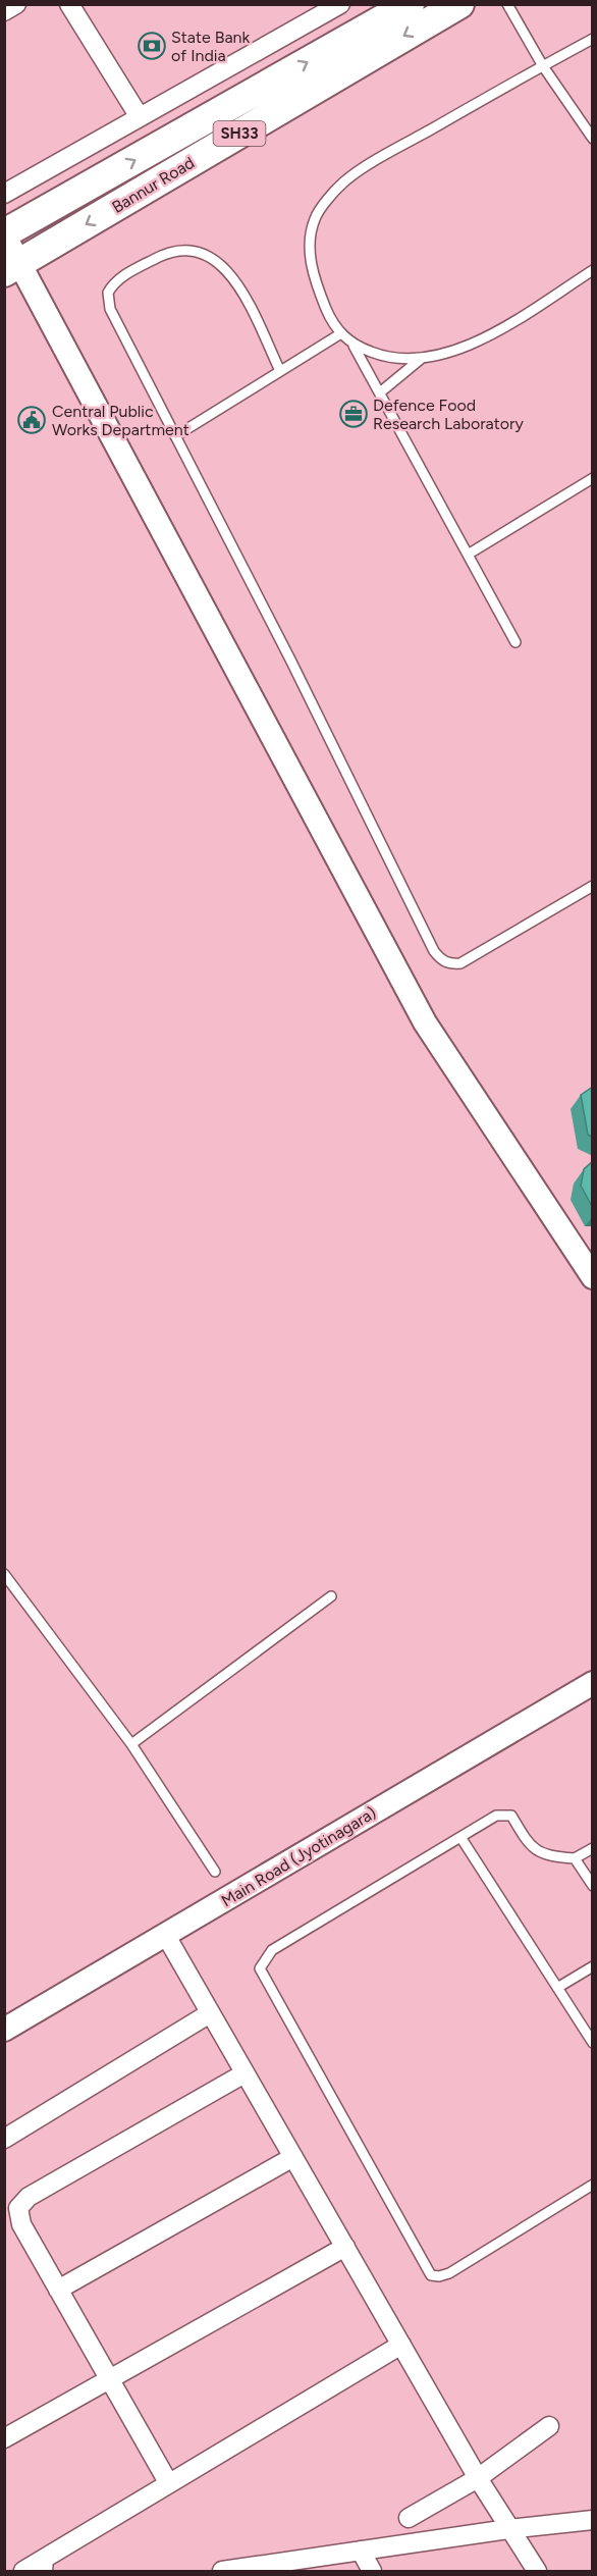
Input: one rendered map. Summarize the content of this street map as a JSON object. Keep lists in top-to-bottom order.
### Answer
{
  "streets": {
    "main road": ["SH33", "Bannur Road"],
    "street": ["Main Road (Jyotinagara)"]
  },
  "places": {
    "bank": ["State Bank of India"],
    "office": ["Defence Food Research Laboratory"],
    "public building": ["Central Public Works Department"]
  }
}
